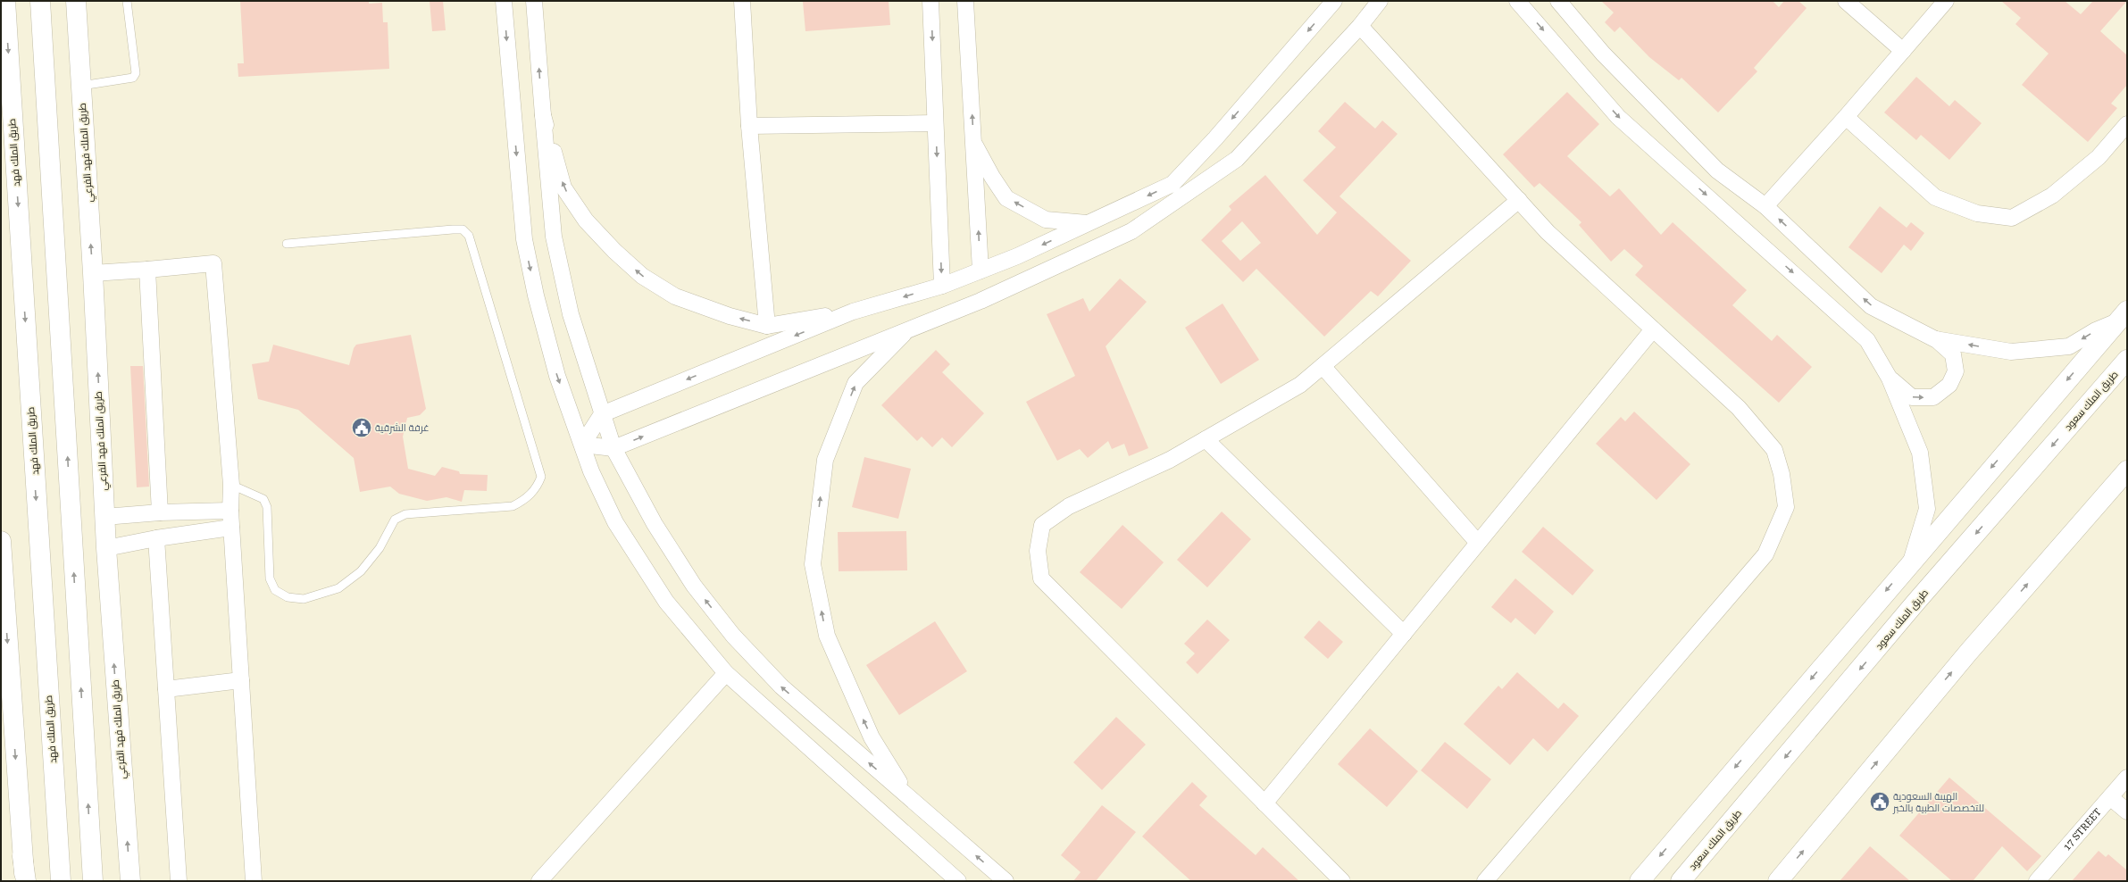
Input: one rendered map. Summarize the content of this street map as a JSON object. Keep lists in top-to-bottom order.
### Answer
{
  "streets": {
    "main road": ["طريق الملك فهد", "طريق الملك فهد الفرعي", "طريق الملك سعود"],
    "street": ["17 STREET"]
  },
  "places": {
    "public building": ["غرفة الشرقية", "الهيىة السعودية للتخصصات الطبية بالخبر"]
  }
}
